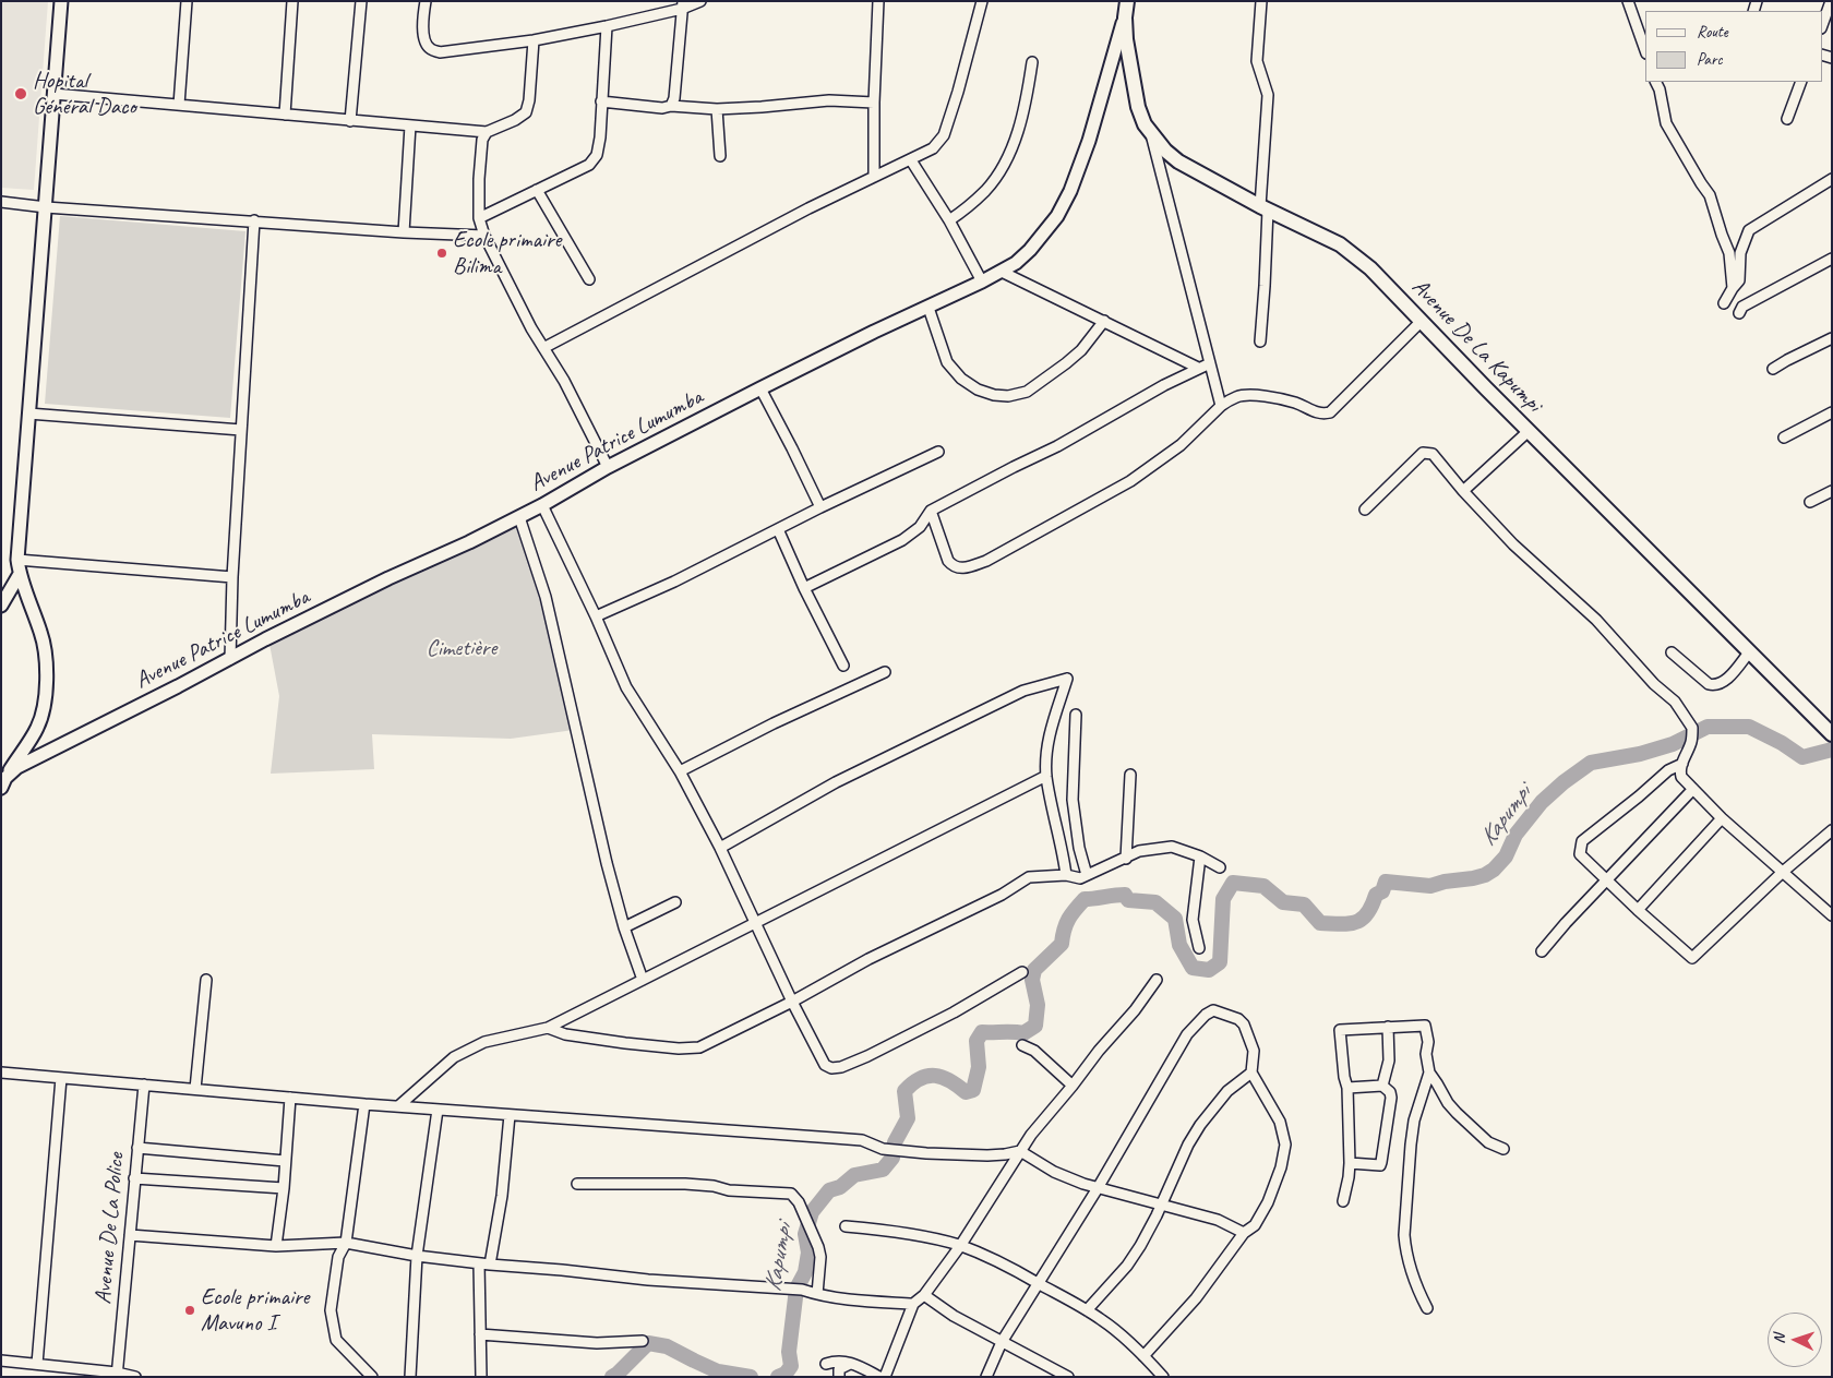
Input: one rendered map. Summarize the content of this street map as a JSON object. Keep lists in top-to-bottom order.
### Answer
{
  "streets": {
    "main road": ["Avenue De La Kapumpi"],
    "street": ["Avenue Patrice Lumumba", "Avenue De La Police"]
  },
  "crossings": [
    ["Avenue De La Kapumpi", "Avenue Patrice Lumumba"]
  ],
  "water": ["Kapumpi"],
  "parks": ["Cimetière"],
  "places": ["Hopital Général Daco", "Ecole primaire Bilima", "Ecole primaire Mavuno I"],
  "legend": ["Route", "Parc"],
  "north": "left"
}
